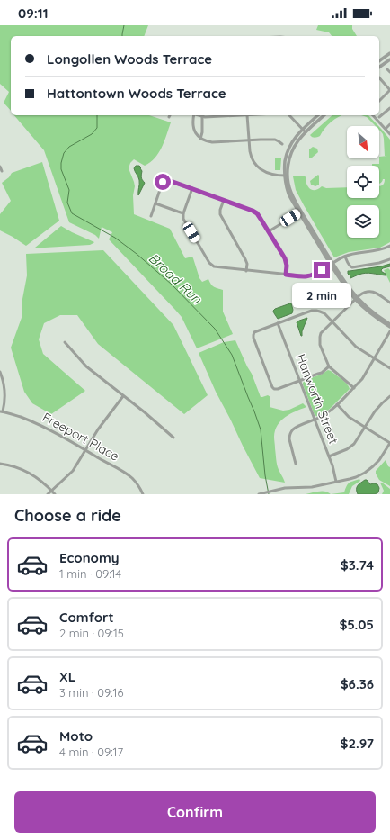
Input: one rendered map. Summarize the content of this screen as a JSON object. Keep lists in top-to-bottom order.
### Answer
{
  "streets": {
    "street": ["Hanworth Street", "Freeport Place"]
  },
  "water": ["Broad Run"],
  "north": "bottom right",
  "page": {
    "status": "09:11",
    "banner": ["Longollen Woods Terrace", "Hattontown Woods Terrace"],
    "bubble": "2 min",
    "heading": "Choose a ride",
    "list": [
      {
        "name": "Economy",
        "note": "1 min · 09:14",
        "value": "$3.74"
      },
      {
        "name": "Comfort",
        "note": "2 min · 09:15",
        "value": "$5.05"
      },
      {
        "name": "XL",
        "note": "3 min · 09:16",
        "value": "$6.36"
      },
      {
        "name": "Moto",
        "note": "4 min · 09:17",
        "value": "$2.97"
      }
    ],
    "buttons": "Confirm"
  }
}
